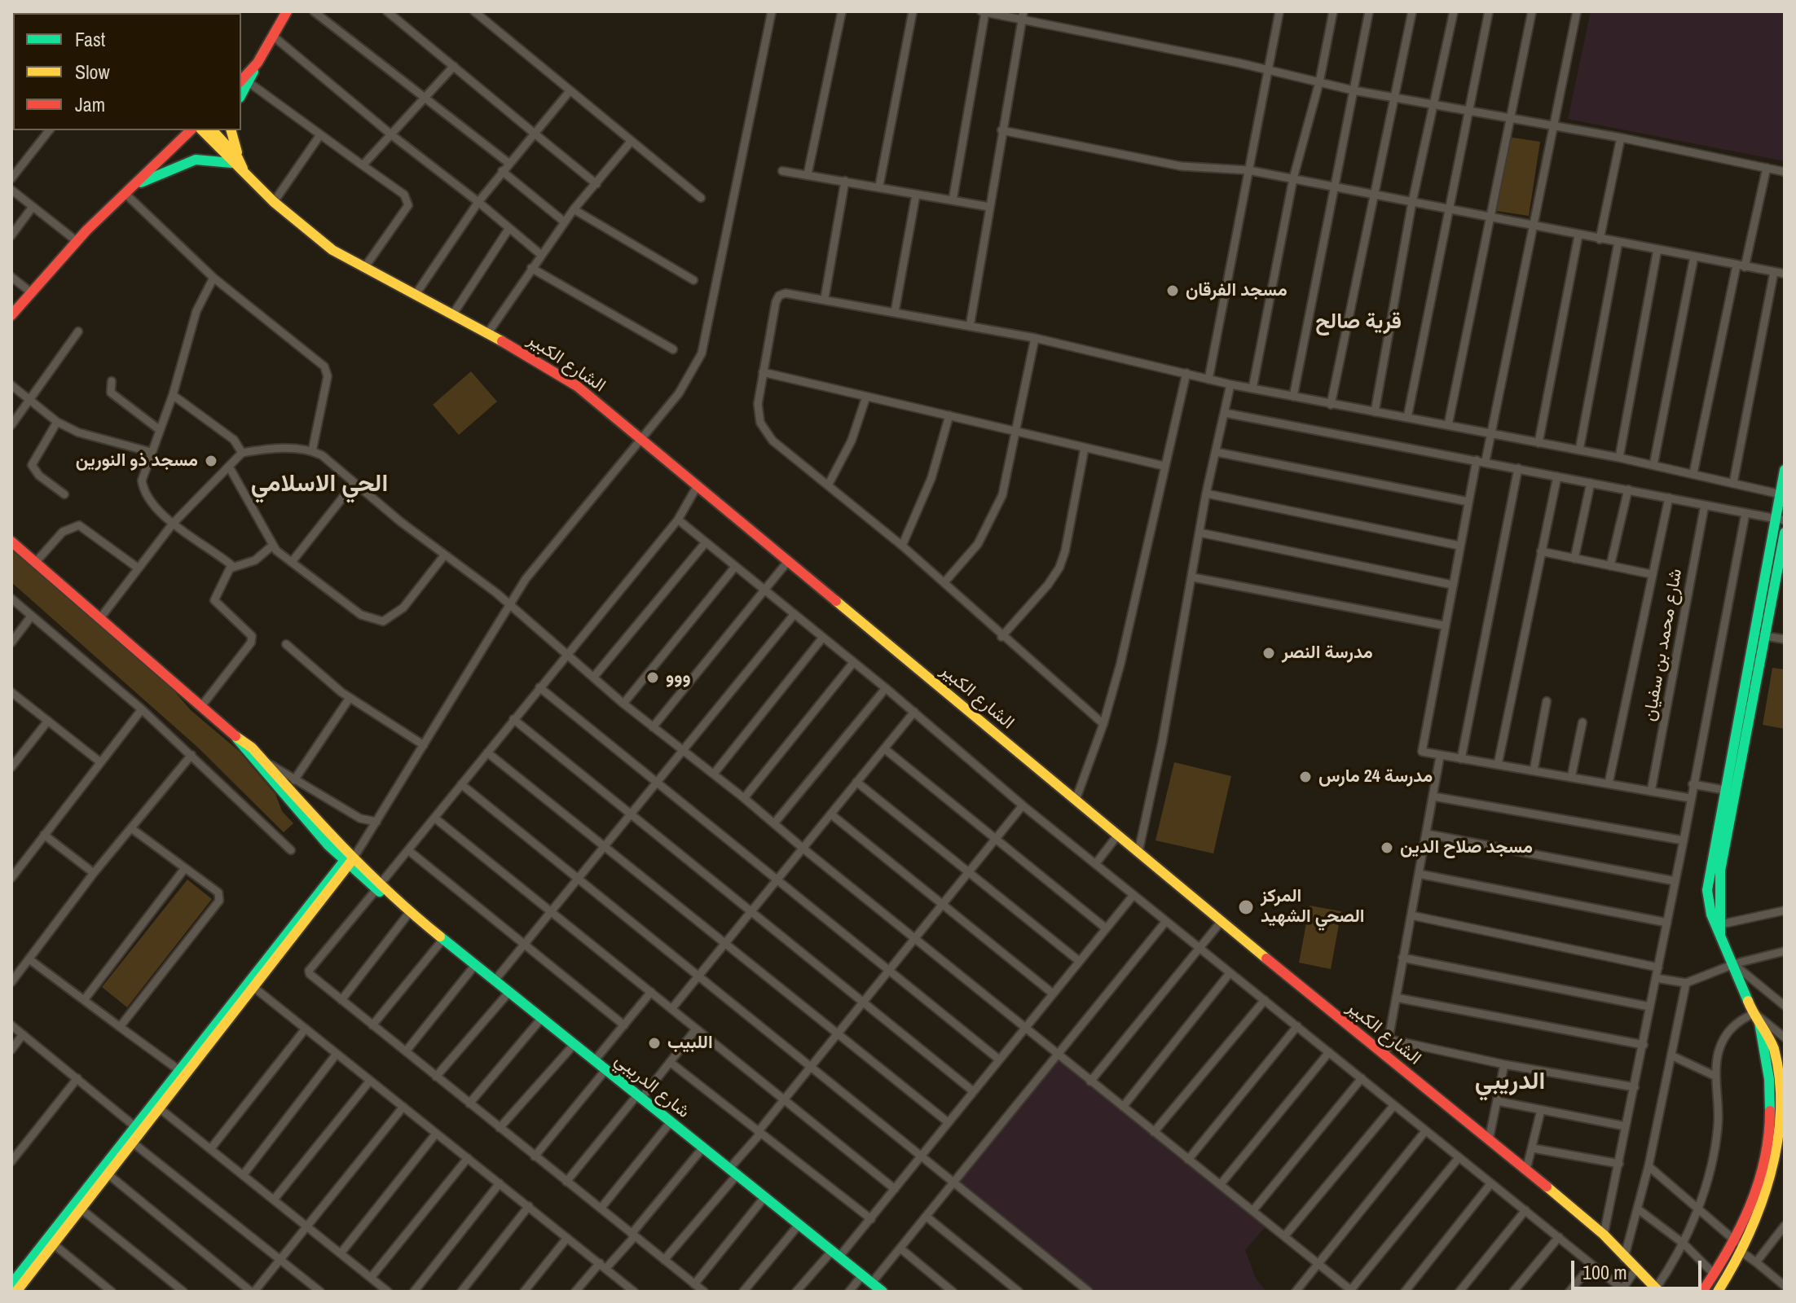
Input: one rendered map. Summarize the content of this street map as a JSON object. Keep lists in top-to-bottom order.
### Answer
{
  "streets": {
    "street": ["الشارع الكبير", "شارع محمد بن سفيان", "شارع الدريبي"]
  },
  "districts": ["قرية صالح", "الحي الاسلامي", "الدريبي"],
  "places": [
    "مسجد الفرقان",
    "مسجد ذو النورين",
    "مدرسة النصر",
    "ووو",
    "مدرسة 24 مارس",
    "مسجد صلاح الدين",
    "المركز الصحي الشهيد",
    "اللبيب"
  ],
  "legend": ["Fast", "Slow", "Jam"],
  "scale_bar": "100 m"
}
